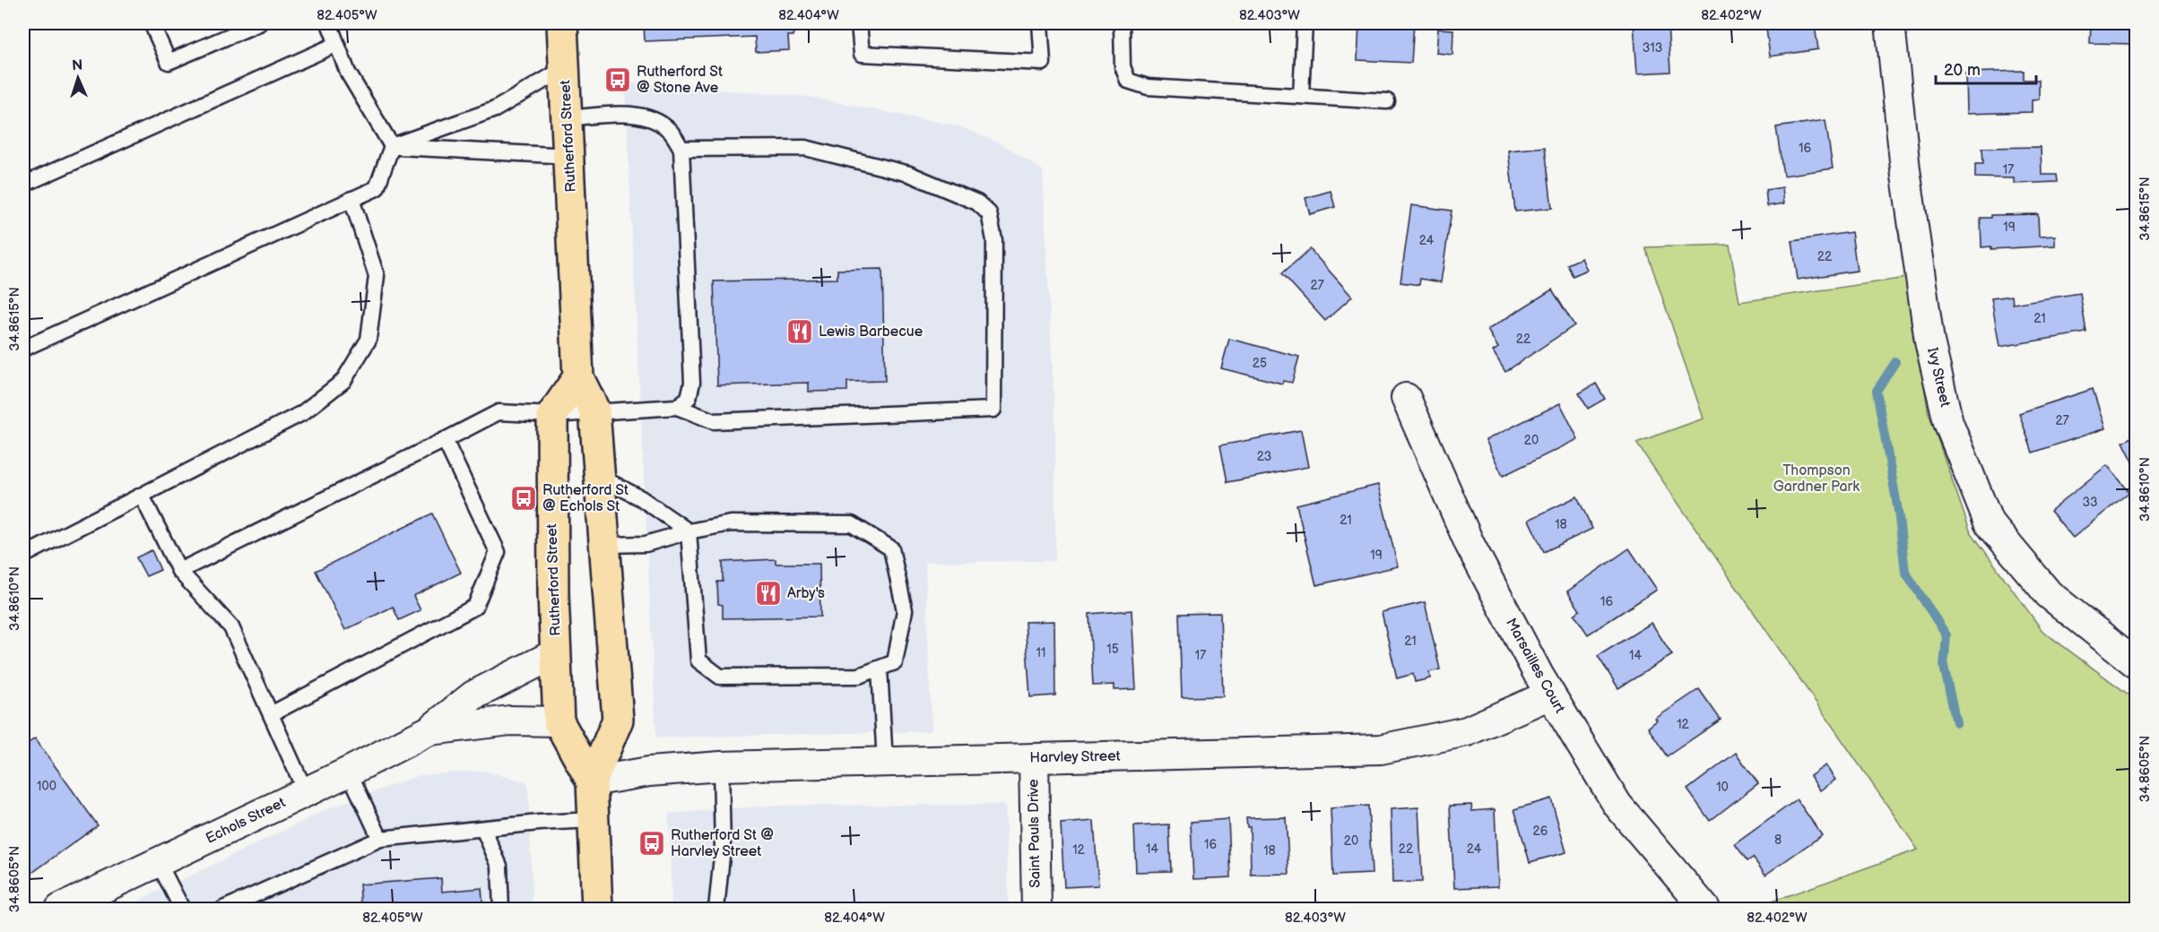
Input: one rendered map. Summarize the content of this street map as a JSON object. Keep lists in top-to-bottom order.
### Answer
{
  "streets": {
    "main road": ["Rutherford Street"],
    "street": [
      "Ivy Street",
      "Marsailles Court",
      "Harvley Street",
      "Echols Street",
      "Saint Pauls Drive"
    ]
  },
  "crossings": [
    ["Rutherford Street", "Harvley Street"],
    ["Rutherford Street", "Echols Street"],
    ["Marsailles Court", "Harvley Street"],
    ["Harvley Street", "Saint Pauls Drive"]
  ],
  "parks": ["Thompson Gardner Park"],
  "places": {
    "bus stop": ["Rutherford St @ Stone Ave", "Rutherford St @ Echols St", "Rutherford St @ Harvley Street"],
    "restaurant": ["Lewis Barbecue", "Arby's"]
  },
  "house_numbers": [
    "313",
    "16",
    "17",
    "19",
    "24",
    "22",
    "27",
    "21",
    "22",
    "25",
    "27",
    "20",
    "23",
    "33",
    "21",
    "18",
    "19",
    "16",
    "21",
    "15",
    "11",
    "17",
    "14",
    "12",
    "100",
    "10",
    "26",
    "8",
    "20",
    "16",
    "14",
    "22",
    "24",
    "12",
    "18"
  ],
  "scale_bar": "20 m",
  "north": "top",
  "coordinates": [
    "82.405°W",
    "82.404°W",
    "82.403°W",
    "82.402°W",
    "34.8615°N",
    "34.8610°N",
    "34.8605°N"
  ]
}
